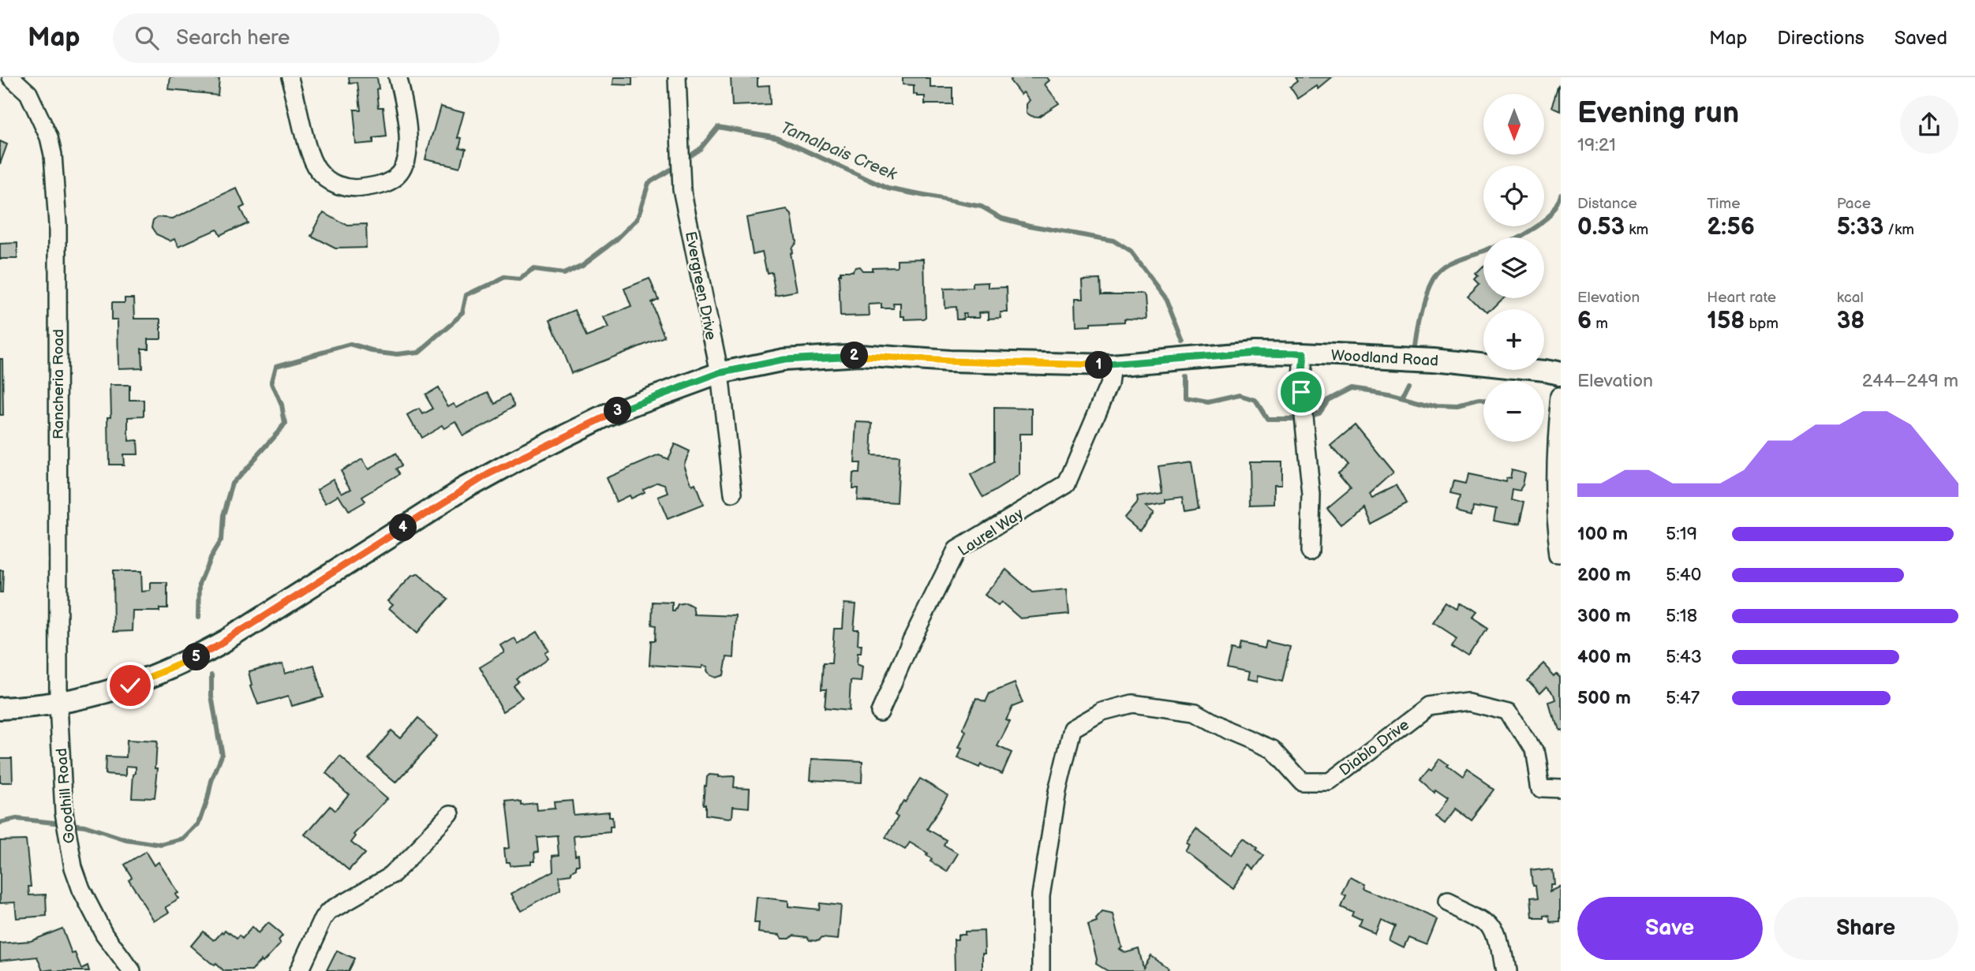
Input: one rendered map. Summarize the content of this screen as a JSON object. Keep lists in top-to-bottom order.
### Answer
{
  "streets": {
    "street": [
      "Evergreen Drive",
      "Woodland Road",
      "Rancheria Road",
      "Laurel Way",
      "Diablo Drive",
      "Goodhill Road"
    ]
  },
  "crossings": [
    ["Evergreen Drive", "Woodland Road"],
    ["Woodland Road", "Rancheria Road"],
    ["Woodland Road", "Laurel Way"],
    ["Woodland Road", "Goodhill Road"],
    ["Rancheria Road", "Goodhill Road"]
  ],
  "water": ["Tamalpais Creek"],
  "north": "bottom",
  "page": {
    "header": "Map",
    "search": "Search here",
    "nav": ["Map", "Directions", "Saved"],
    "heading": ["Evening run", "19:21"],
    "map_buttons": ["+", "−"],
    "stats": [
      ["Distance", "0.53 km"],
      ["Time", "2:56"],
      ["Pace", "5:33 /km"],
      ["Elevation", "6 m"],
      ["Heart rate", "158 bpm"],
      ["kcal", "38"]
    ],
    "pins": [
      "2",
      "1",
      "3",
      "4",
      "5"
    ],
    "chart": ["Elevation", "244–249 m"],
    "list": [
      {
        "name": "100 m",
        "note": "5:19"
      },
      {
        "name": "200 m",
        "note": "5:40"
      },
      {
        "name": "300 m",
        "note": "5:18"
      },
      {
        "name": "400 m",
        "note": "5:43"
      },
      {
        "name": "500 m",
        "note": "5:47"
      }
    ],
    "buttons": ["Save", "Share"]
  }
}
